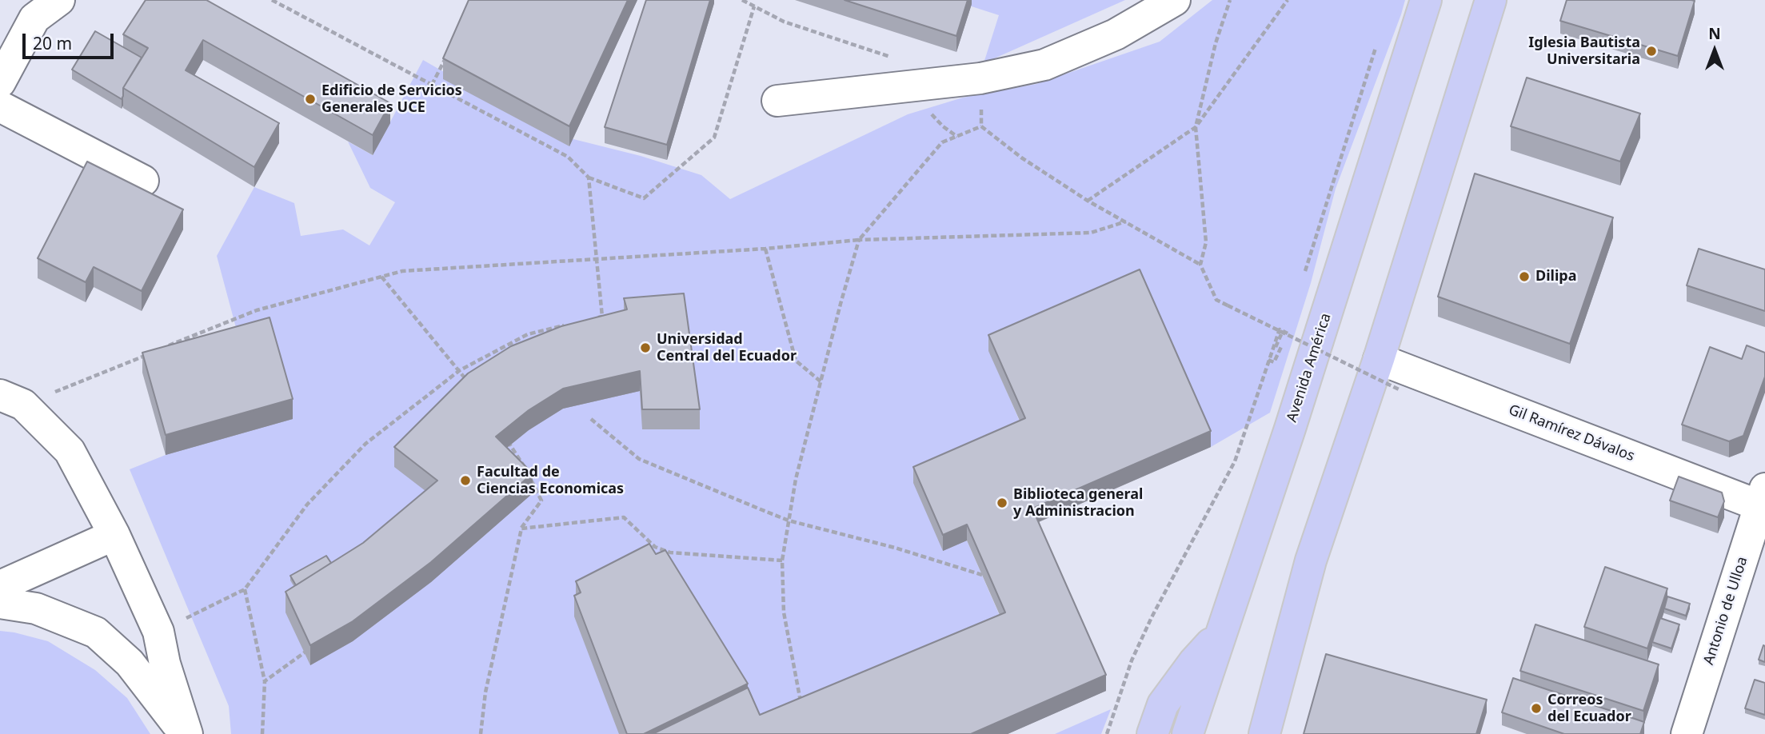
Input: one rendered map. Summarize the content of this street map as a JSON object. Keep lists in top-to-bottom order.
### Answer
{
  "streets": {
    "main road": ["Avenida América"],
    "street": ["Gil Ramírez Dávalos", "Antonio de Ulloa"]
  },
  "crossings": [
    ["Gil Ramírez Dávalos", "Antonio de Ulloa"]
  ],
  "places": [
    "Iglesia Bautista Universitaria",
    "Edificio de Servicios Generales UCE",
    "Dilipa",
    "Universidad Central del Ecuador",
    "Facultad de Ciencias Economicas",
    "Biblioteca general y Administracion",
    "Correos del Ecuador"
  ],
  "scale_bar": "20 m",
  "north": "top"
}
